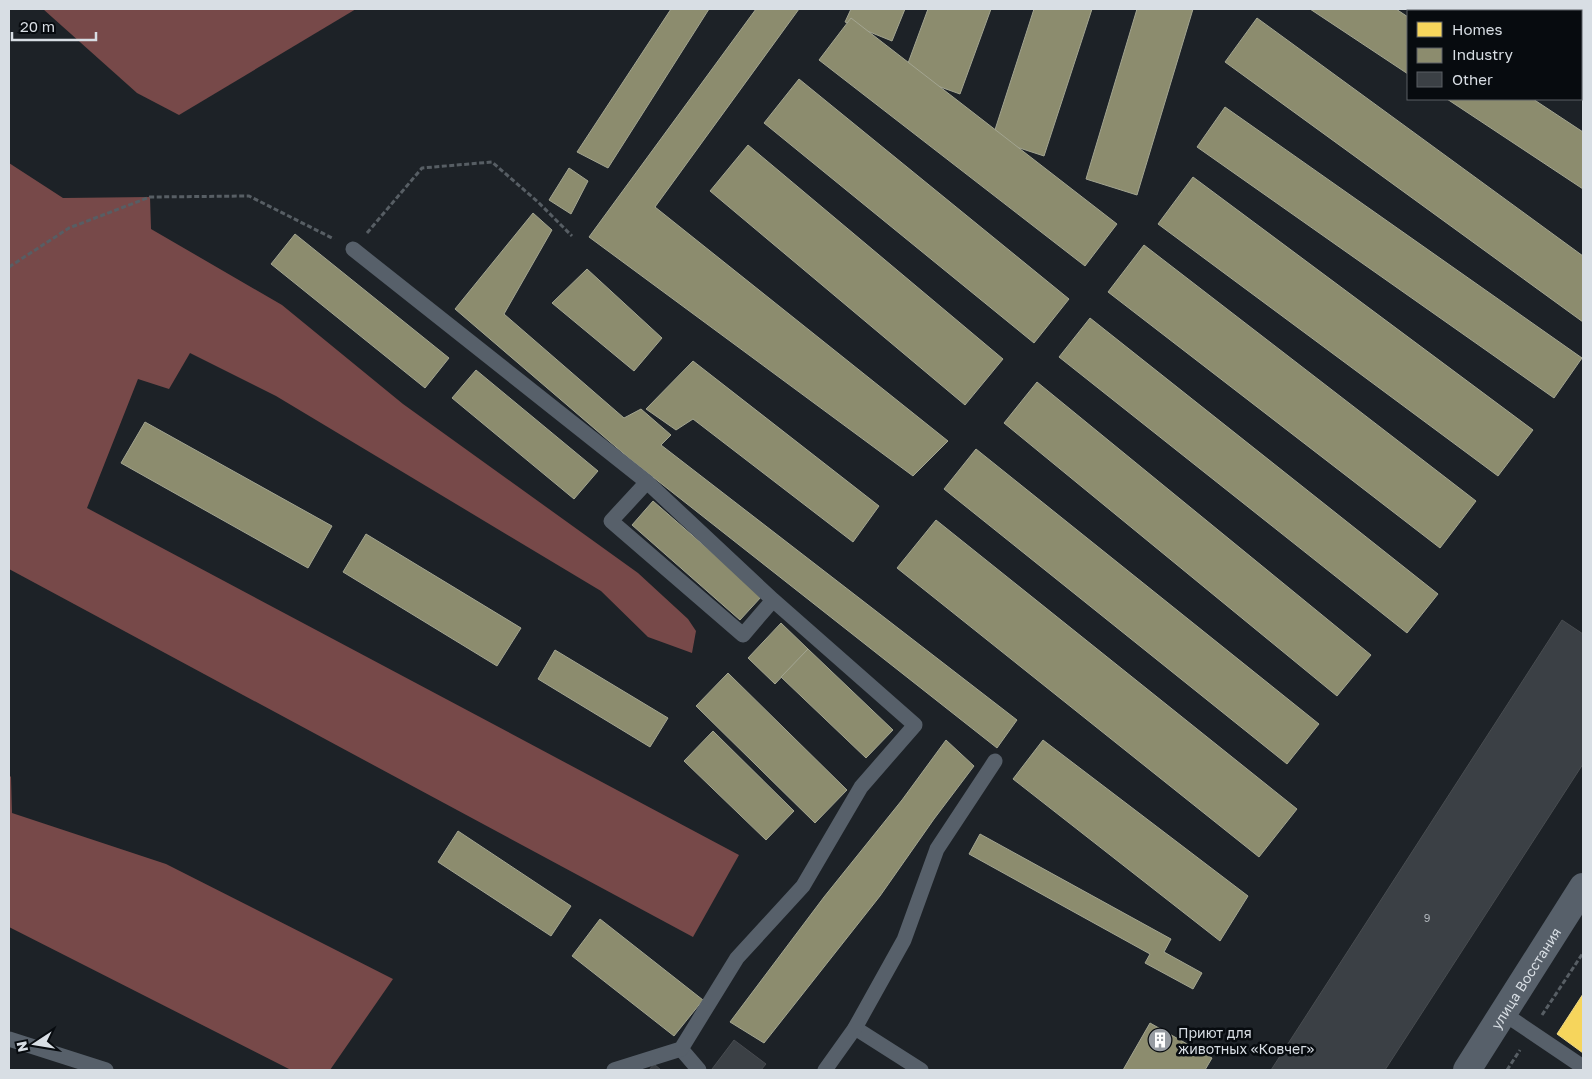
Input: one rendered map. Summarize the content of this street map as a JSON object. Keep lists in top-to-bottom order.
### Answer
{
  "streets": {
    "street": ["улица Восстания"]
  },
  "places": {
    "building": ["Приют для животных «Ковчег»"]
  },
  "house_numbers": ["9"],
  "legend": ["Homes", "Industry", "Other"],
  "scale_bar": "20 m",
  "north": "left"
}
